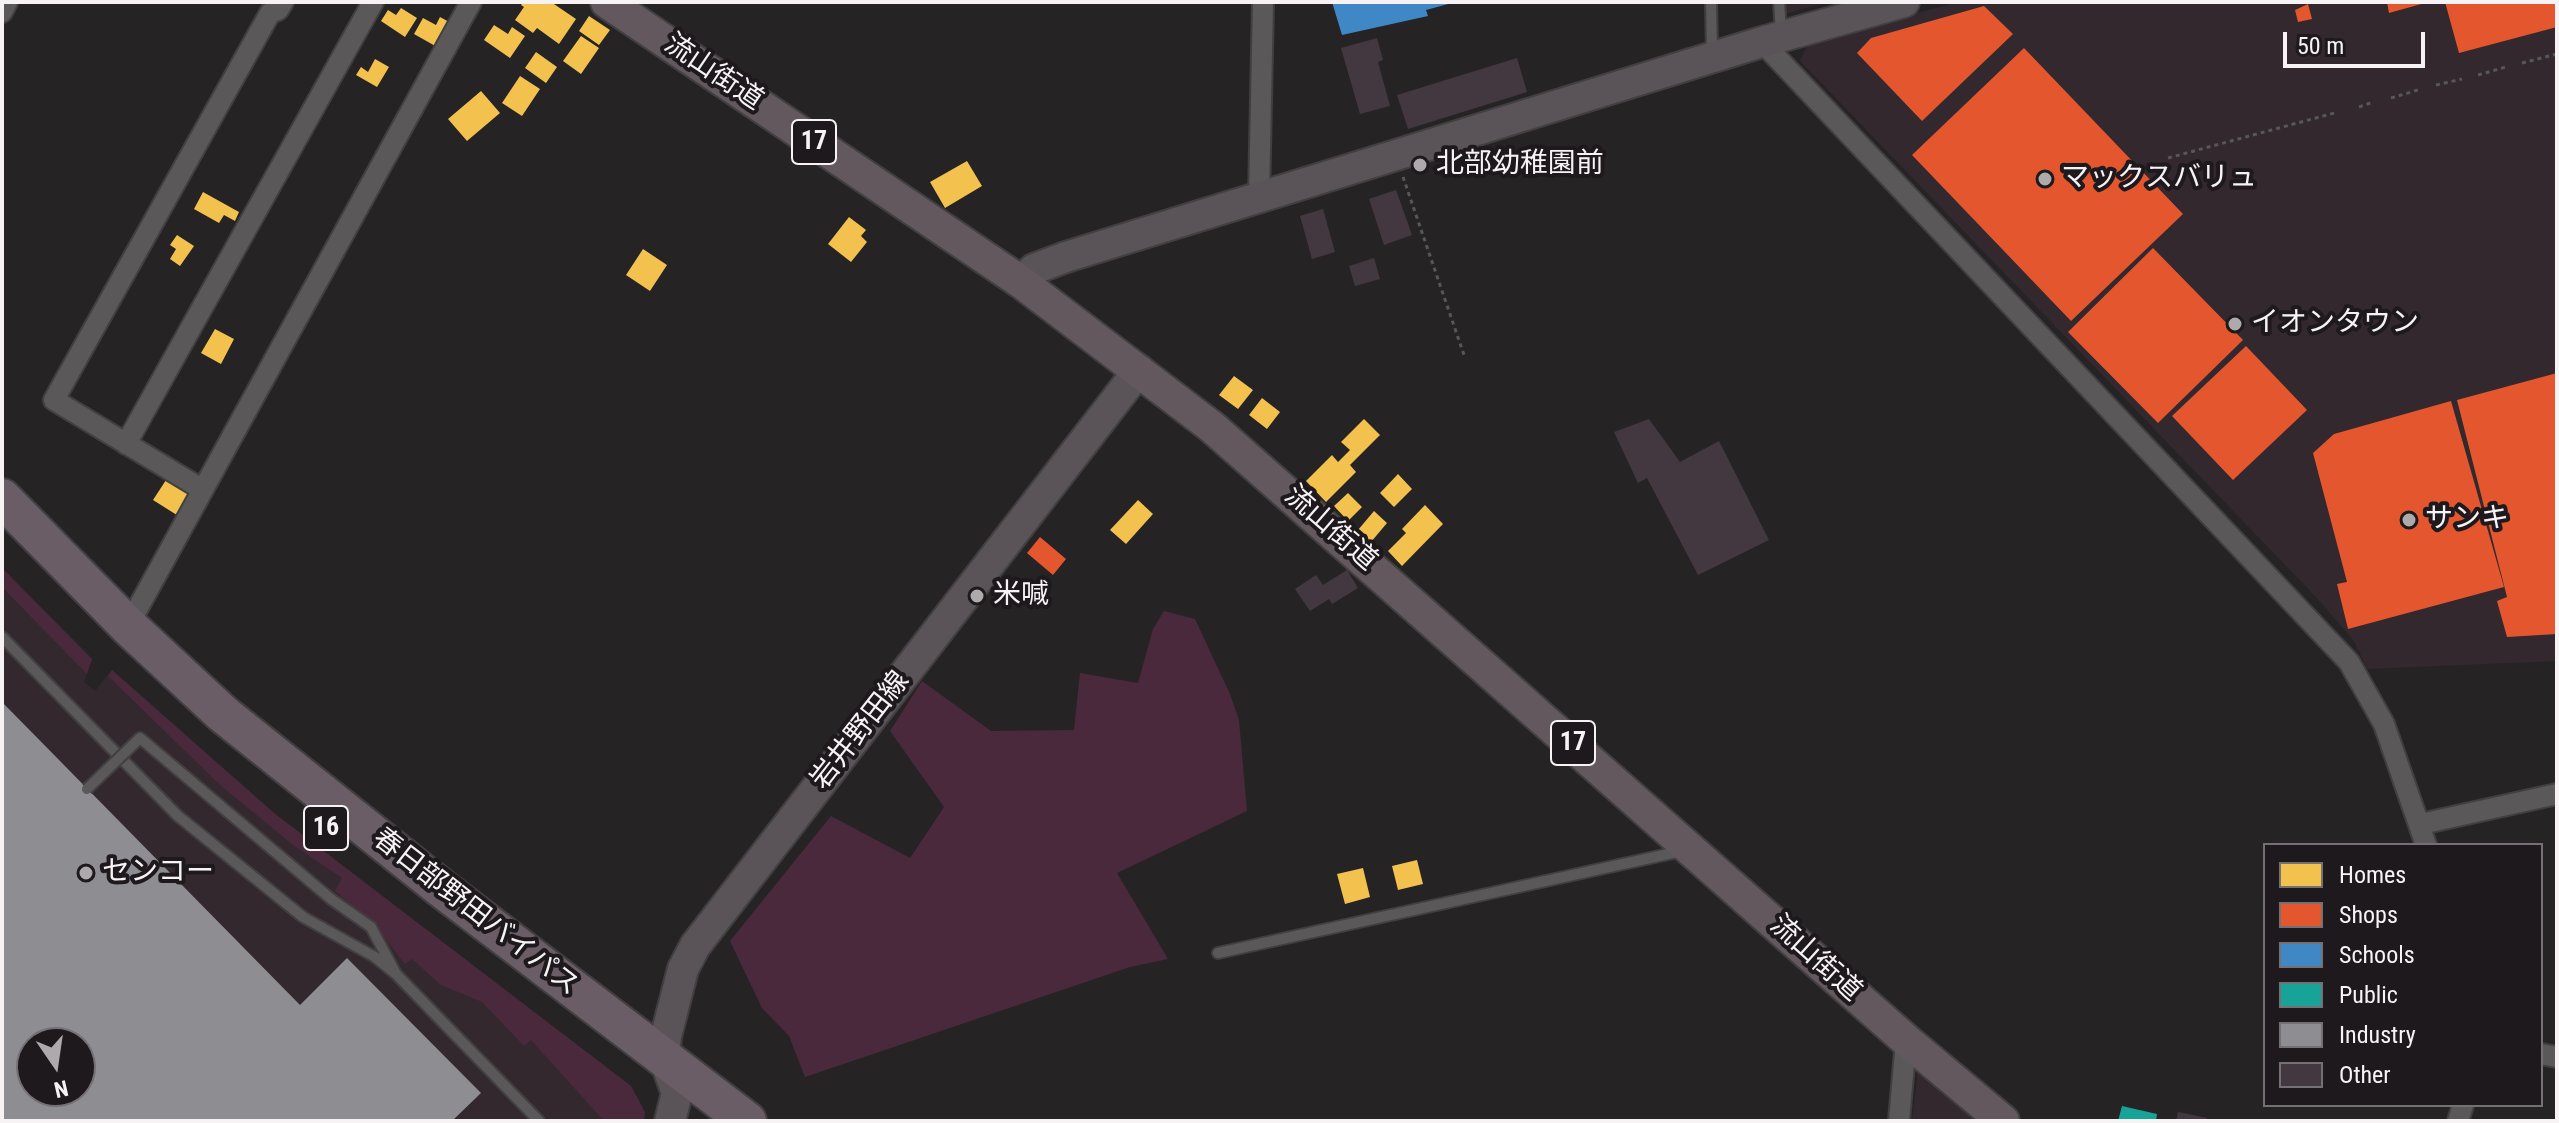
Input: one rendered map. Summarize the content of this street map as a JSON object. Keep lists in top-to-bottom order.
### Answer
{
  "streets": {
    "highway": ["16", "春日部野田バイパス"],
    "main road": ["流山街道", "17"],
    "street": ["岩井野田線"]
  },
  "crossings": [
    ["流山街道", "岩井野田線"],
    ["岩井野田線", "春日部野田バイパス"]
  ],
  "places": [
    "北部幼稚園前",
    "マックスバリュ",
    "イオンタウン",
    "サンキ",
    "米喊",
    "センコー"
  ],
  "legend": [
    "Homes",
    "Shops",
    "Schools",
    "Public",
    "Industry",
    "Other"
  ],
  "scale_bar": "50 m",
  "north": "bottom"
}
